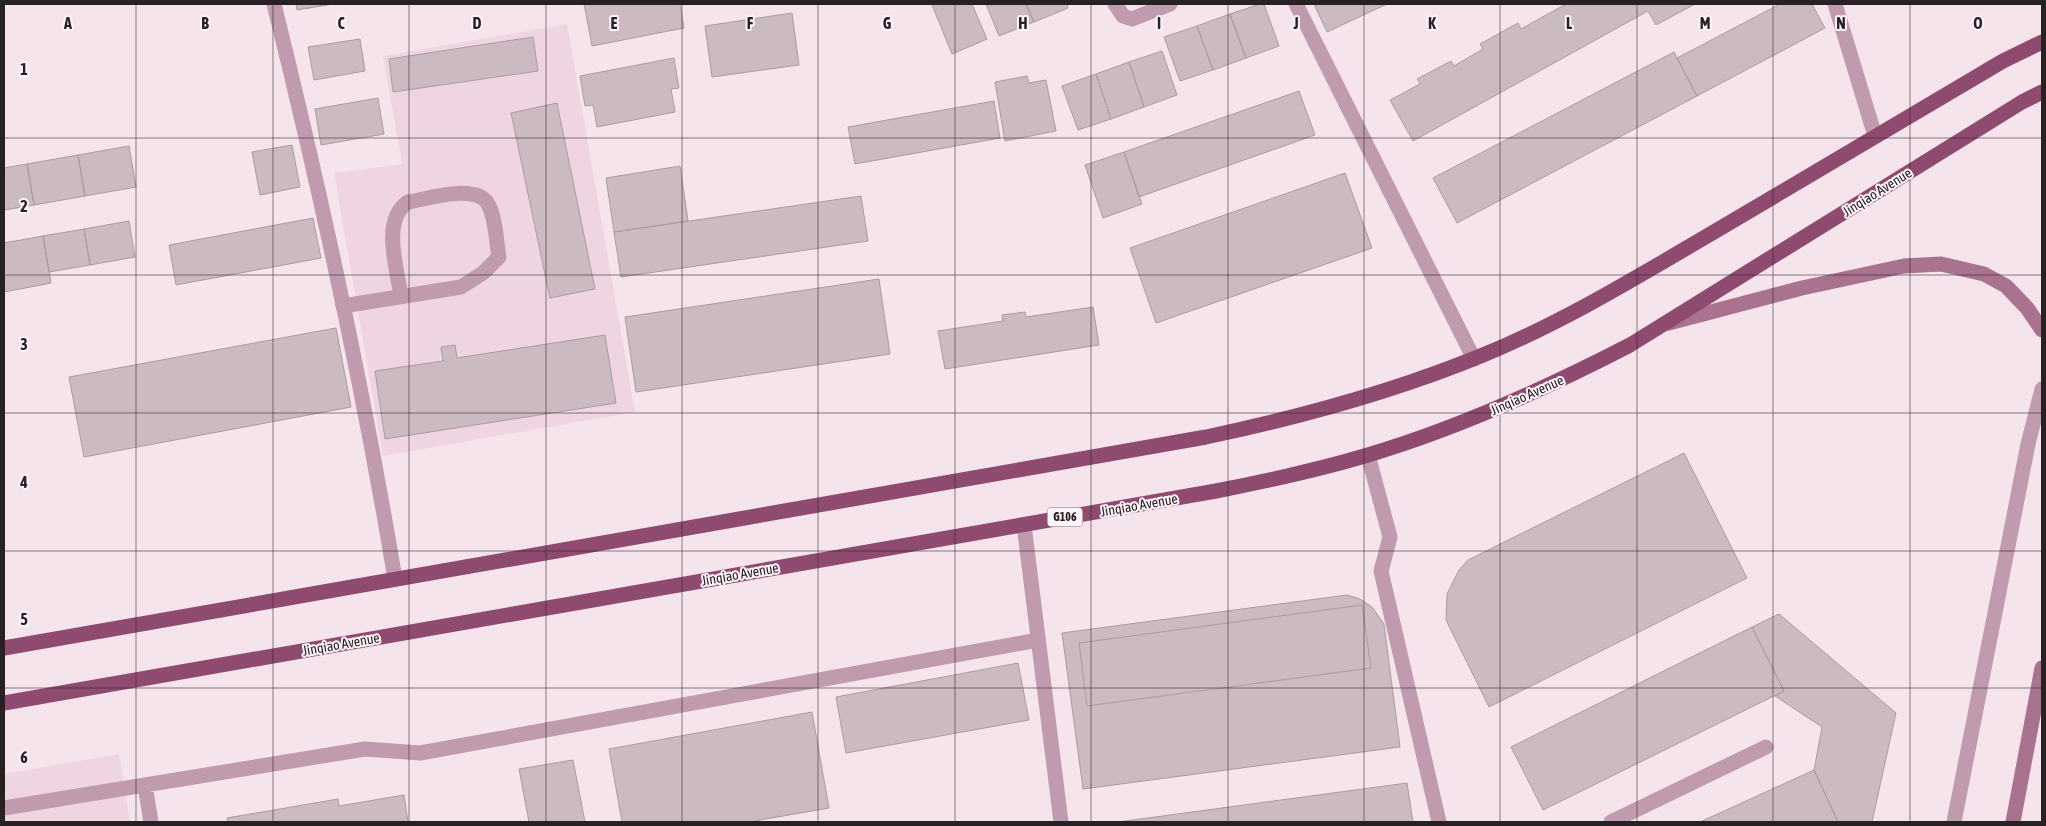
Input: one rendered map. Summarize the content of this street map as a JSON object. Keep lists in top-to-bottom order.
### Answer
{
  "streets": {
    "highway": ["Jinqiao Avenue", "G106"]
  },
  "grid": {
    "columns": [
      "A",
      "B",
      "C",
      "D",
      "E",
      "F",
      "G",
      "H",
      "I",
      "J",
      "K",
      "L",
      "M",
      "N",
      "O"
    ],
    "rows": [
      "1",
      "2",
      "3",
      "4",
      "5",
      "6"
    ]
  }
}
